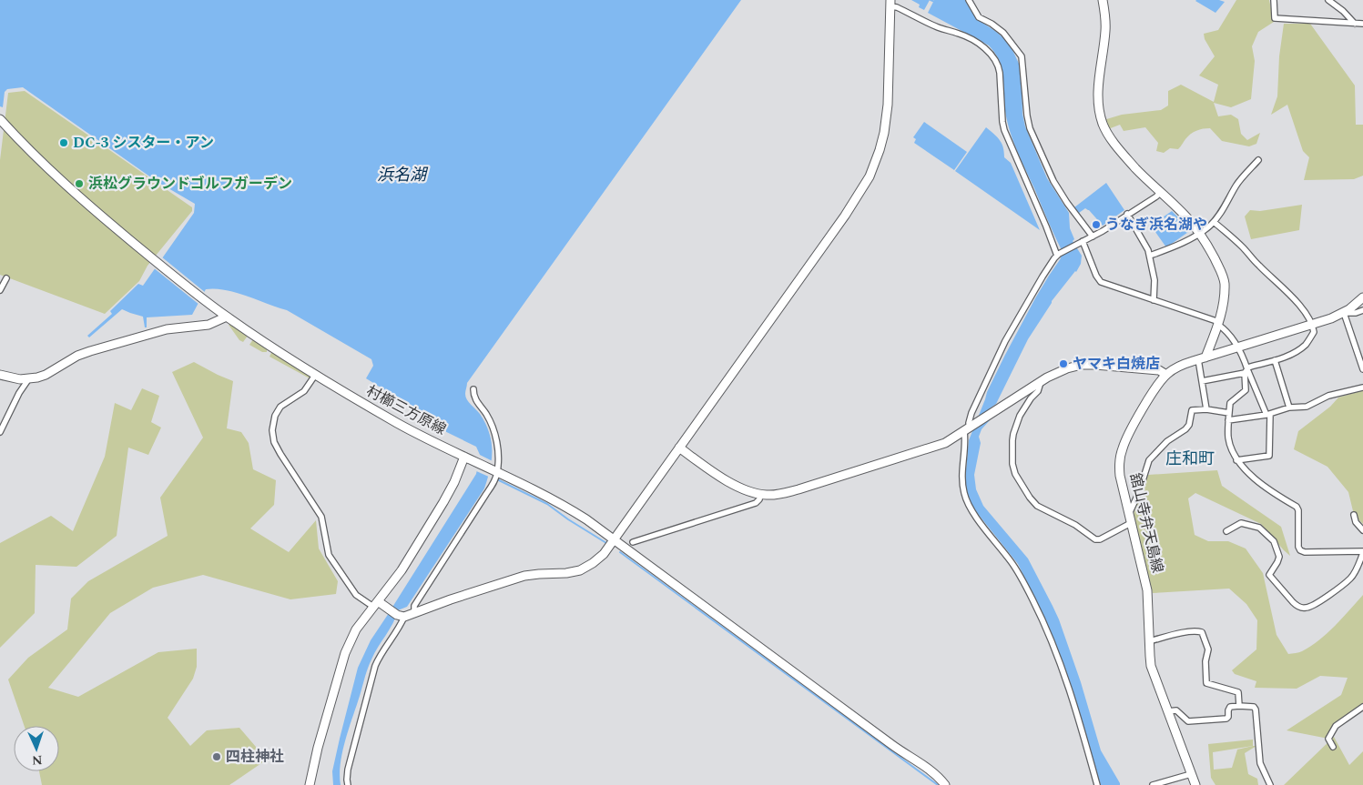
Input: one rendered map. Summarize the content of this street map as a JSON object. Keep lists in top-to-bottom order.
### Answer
{
  "streets": {
    "street": ["村櫛三方原線", "舘山寺弁天島線"]
  },
  "districts": ["庄和町"],
  "water": ["浜名湖"],
  "places": [
    "DC-3 シスター・アン",
    "浜松グラウンドゴルフガーデン",
    "うなぎ浜名湖や",
    "ヤマキ白焼店",
    "四柱神社"
  ],
  "north": "bottom"
}
